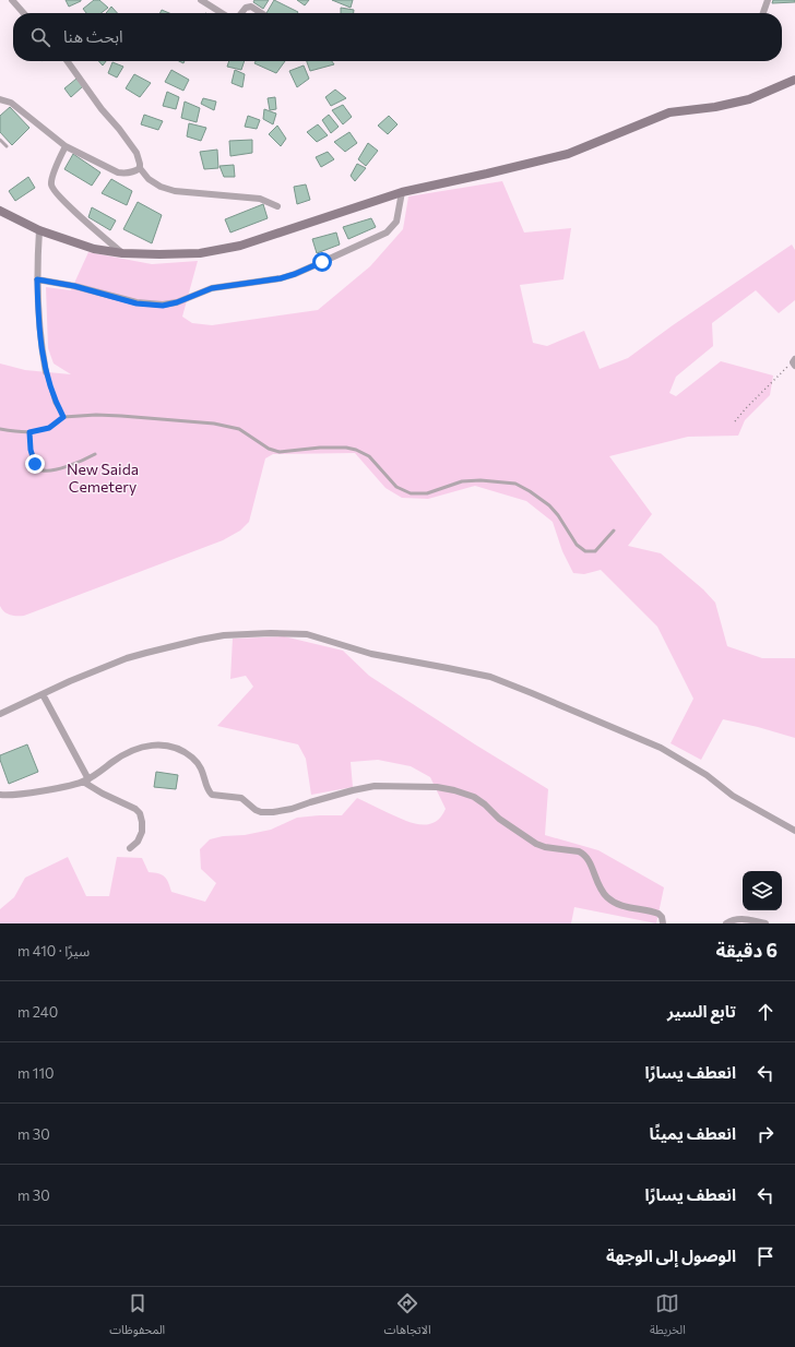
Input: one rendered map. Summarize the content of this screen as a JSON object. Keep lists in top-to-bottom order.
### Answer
{
  "parks": ["New Saida Cemetery"],
  "page": {
    "search": "ابحث هنا",
    "heading": ["6 دقيقة", "سيرًا · 410 m"],
    "list": [
      ["تابع السير", "240 m"],
      ["انعطف يسارًا", "110 m"],
      ["انعطف يمينًا", "30 m"],
      ["انعطف يسارًا", "30 m"],
      "الوصول إلى الوجهة"
    ],
    "nav": ["الخريطة", "الاتجاهات", "المحفوظات"]
  }
}
